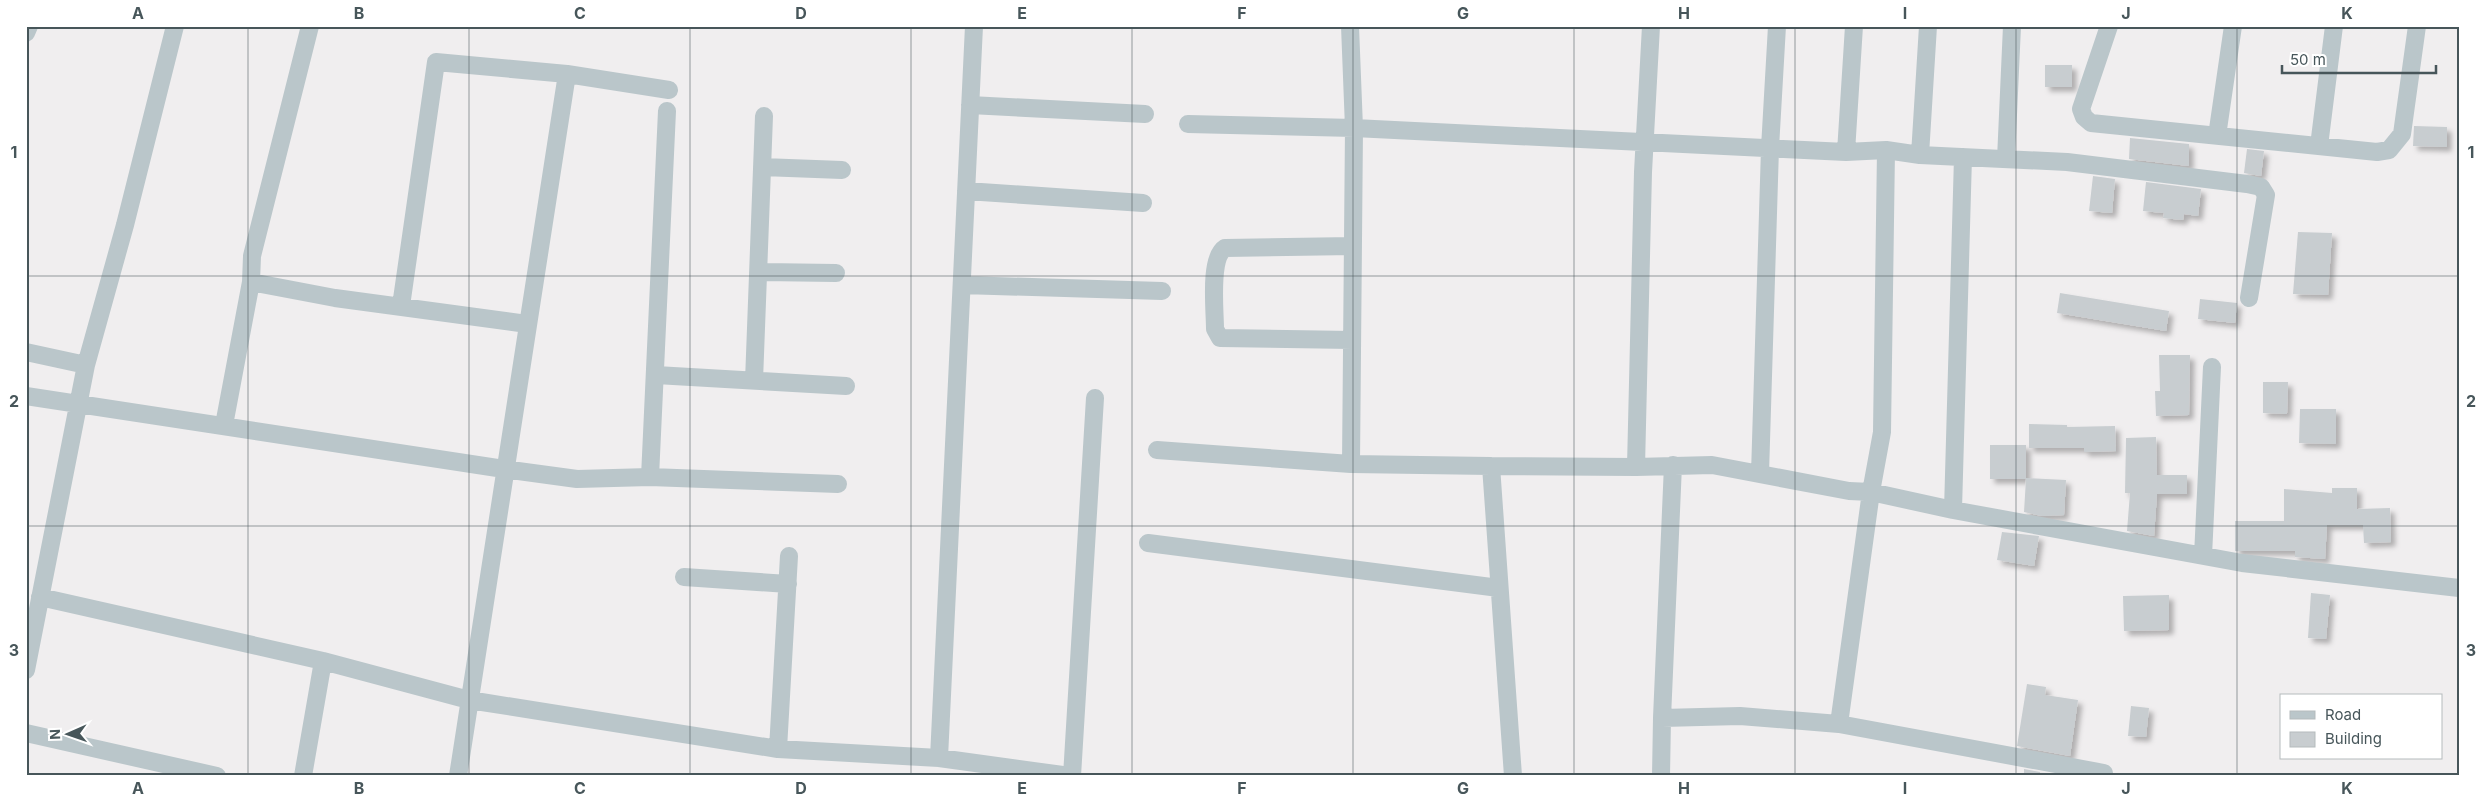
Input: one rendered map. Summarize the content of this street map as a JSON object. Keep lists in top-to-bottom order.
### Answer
{
  "legend": ["Road", "Building"],
  "scale_bar": "50 m",
  "north": "left",
  "grid": {
    "columns": [
      "A",
      "B",
      "C",
      "D",
      "E",
      "F",
      "G",
      "H",
      "I",
      "J",
      "K"
    ],
    "rows": ["1", "2", "3"]
  }
}
